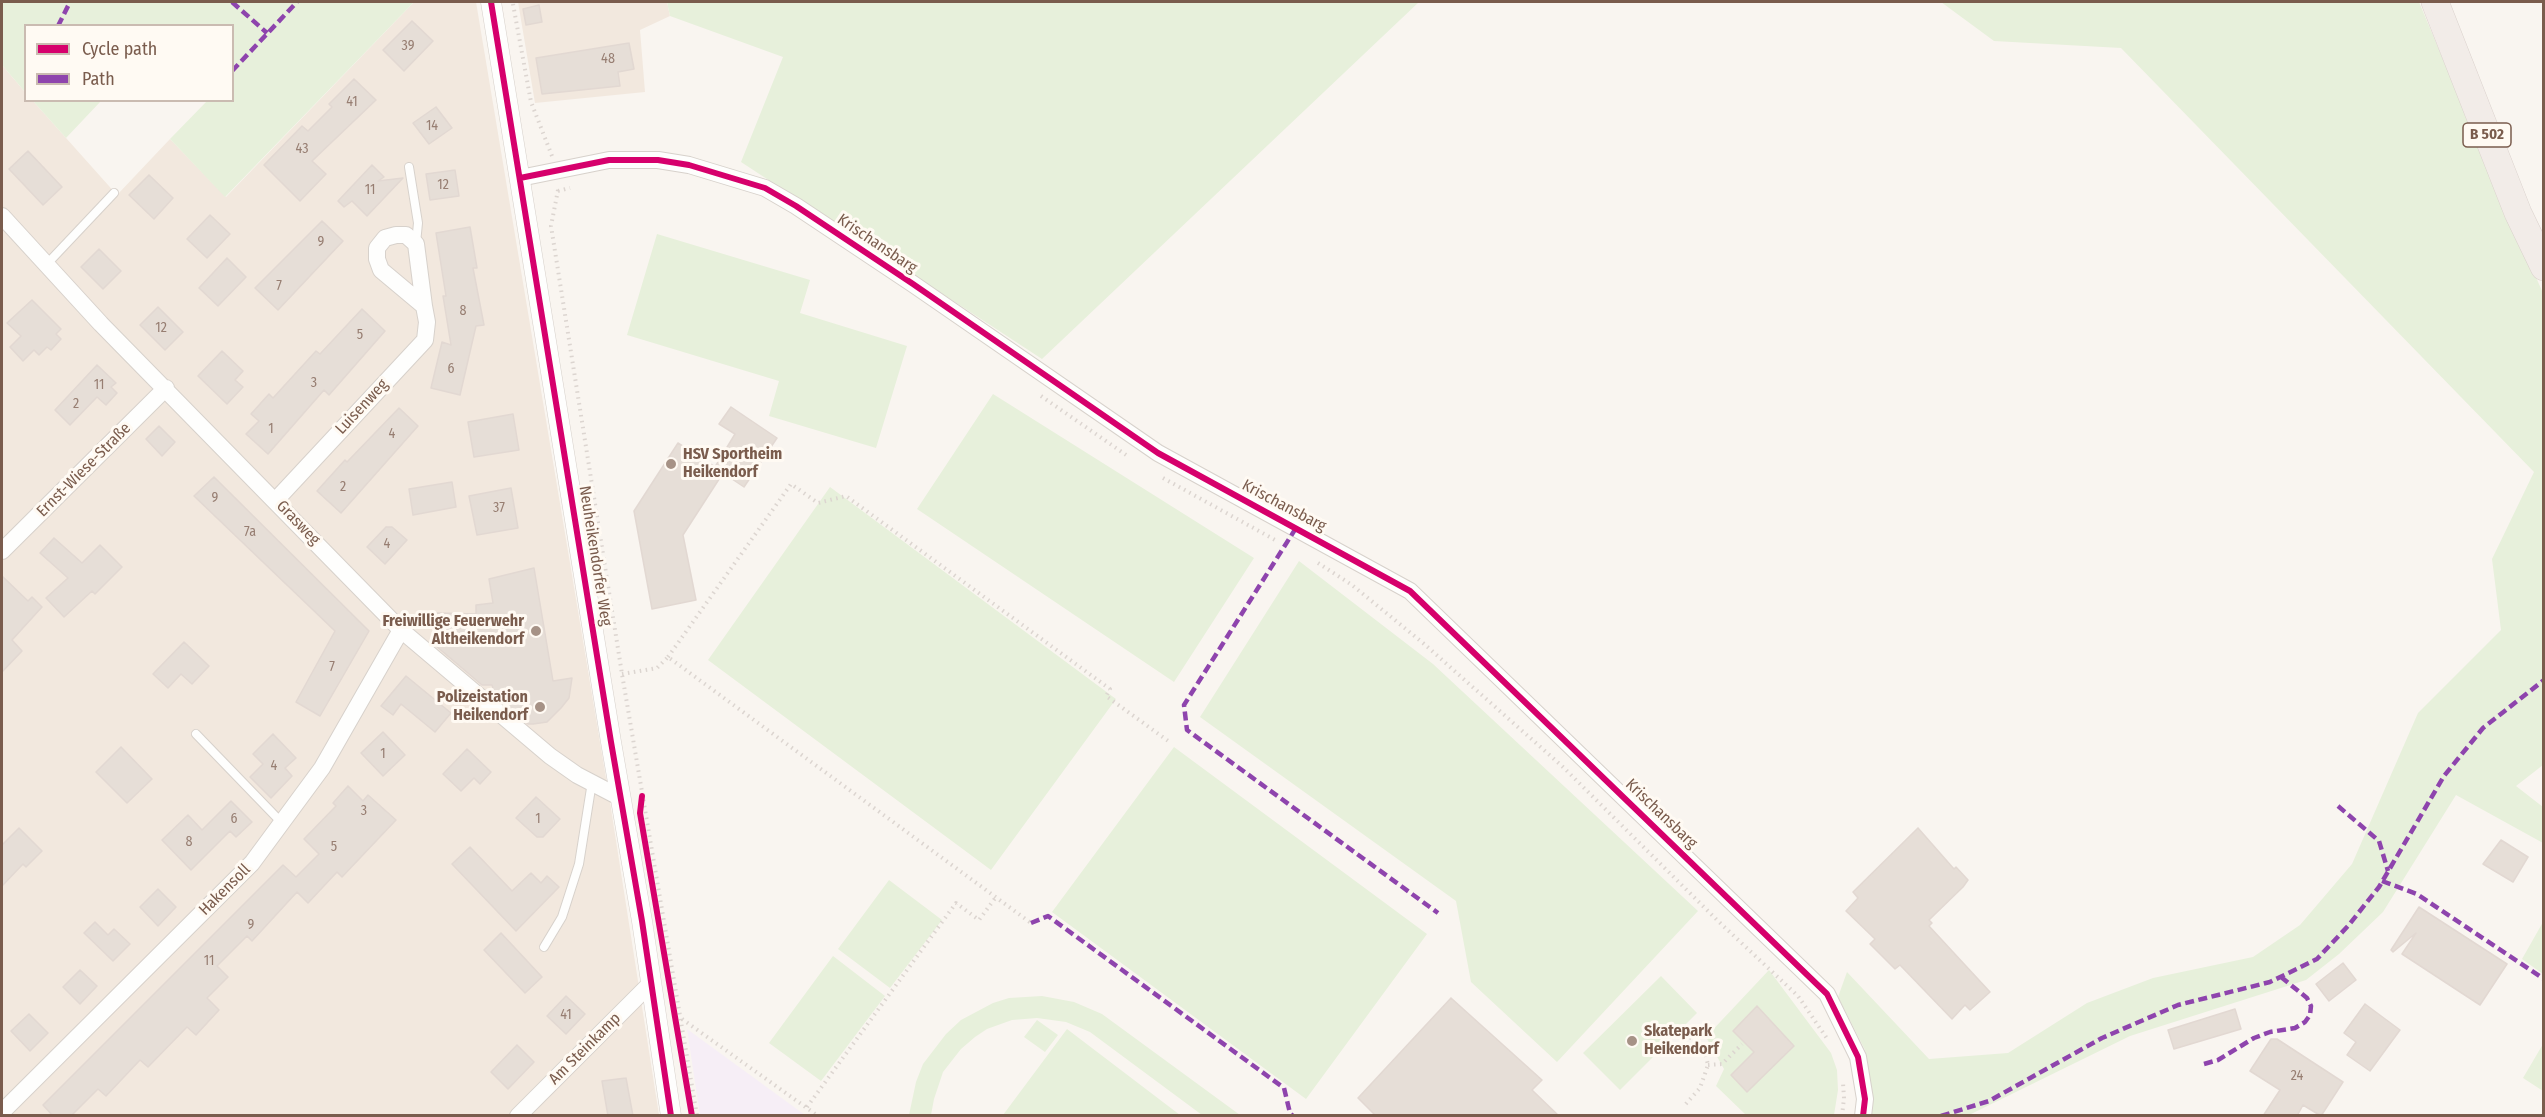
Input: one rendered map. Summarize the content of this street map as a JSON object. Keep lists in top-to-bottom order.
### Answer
{
  "streets": {
    "highway": ["B 502"],
    "street": [
      "Krischansbarg",
      "Luisenweg",
      "Ernst-Wiese-Straße",
      "Grasweg",
      "Neuheikendorfer Weg",
      "Hakensoll",
      "Am Steinkamp"
    ]
  },
  "crossings": [
    ["Krischansbarg", "Neuheikendorfer Weg"],
    ["Luisenweg", "Grasweg"],
    ["Ernst-Wiese-Straße", "Grasweg"],
    ["Grasweg", "Neuheikendorfer Weg"],
    ["Grasweg", "Hakensoll"],
    ["Neuheikendorfer Weg", "Am Steinkamp"]
  ],
  "places": [
    "HSV Sportheim Heikendorf",
    "Freiwillige Feuerwehr Altheikendorf",
    "Polizeistation Heikendorf",
    "Skatepark Heikendorf"
  ],
  "house_numbers": [
    "39",
    "48",
    "41",
    "14",
    "43",
    "12",
    "11",
    "9",
    "7",
    "8",
    "12",
    "5",
    "6",
    "3",
    "11",
    "2",
    "1",
    "4",
    "2",
    "9",
    "37",
    "7a",
    "4",
    "7",
    "1",
    "4",
    "3",
    "6",
    "1",
    "8",
    "5",
    "9",
    "11",
    "41",
    "24"
  ],
  "legend": ["Cycle path", "Path"]
}
